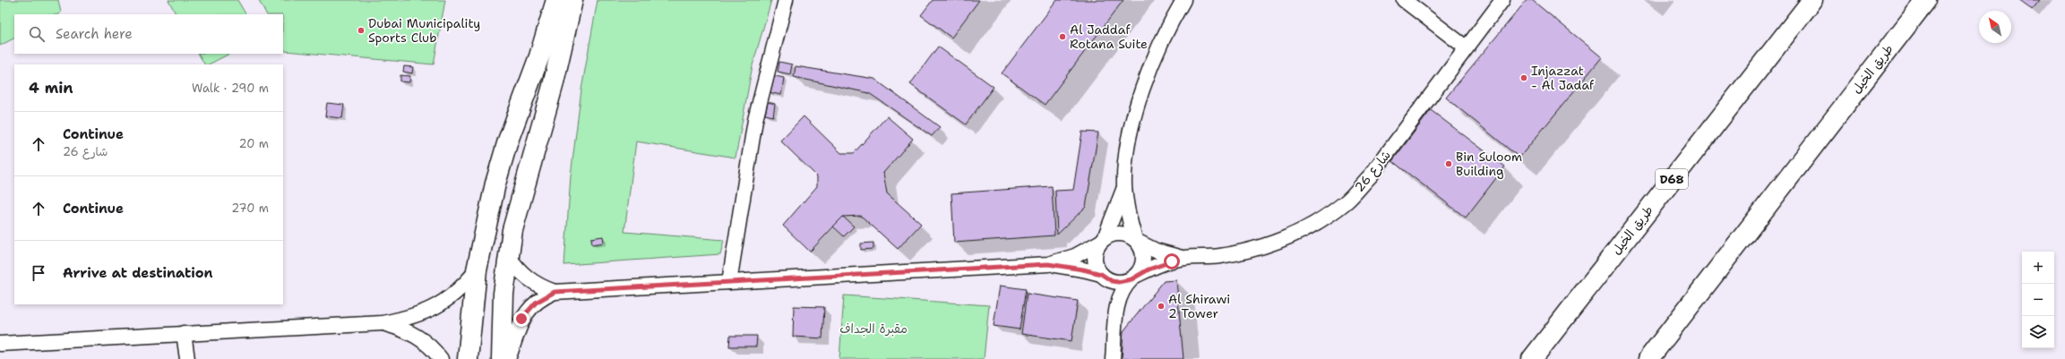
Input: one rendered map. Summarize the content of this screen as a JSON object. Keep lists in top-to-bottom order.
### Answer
{
  "streets": {
    "main road": ["طريق الخيل", "D68"],
    "street": ["شارع 26"]
  },
  "parks": ["مقبرة الجداف"],
  "places": [
    "Dubai Municipality Sports Club",
    "Al Jaddaf Rotana Suite",
    "Injazzat - Al Jadaf",
    "Bin Suloom Building",
    "Al Shirawi 2 Tower"
  ],
  "north": "top left",
  "page": {
    "search": "Search here",
    "heading": ["4 min", "Walk · 290 m"],
    "list": [
      ["Continue", "شارع 26", "20 m"],
      ["Continue", "270 m"],
      "Arrive at destination"
    ],
    "map_buttons": ["+", "−"]
  }
}
